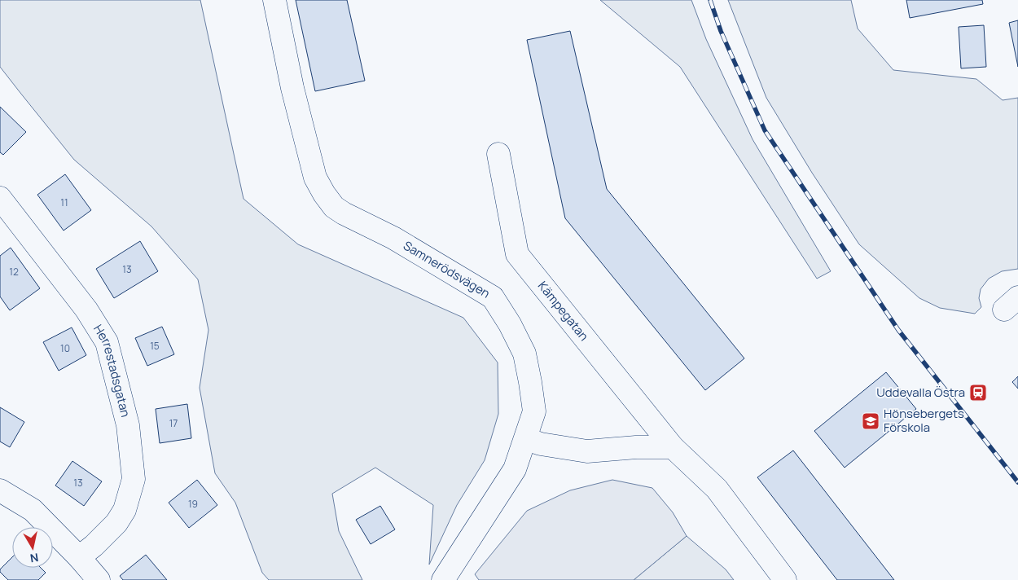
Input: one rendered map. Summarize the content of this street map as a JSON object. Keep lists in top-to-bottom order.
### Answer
{
  "streets": {
    "street": ["Samnerödsvägen", "Kämpegatan", "Herrestadsgatan"]
  },
  "places": {
    "station": ["Uddevalla Östra"],
    "school or university": ["Hönsebergets Förskola"]
  },
  "house_numbers": [
    "11",
    "13",
    "12",
    "15",
    "10",
    "17",
    "13",
    "19"
  ],
  "north": "bottom"
}
